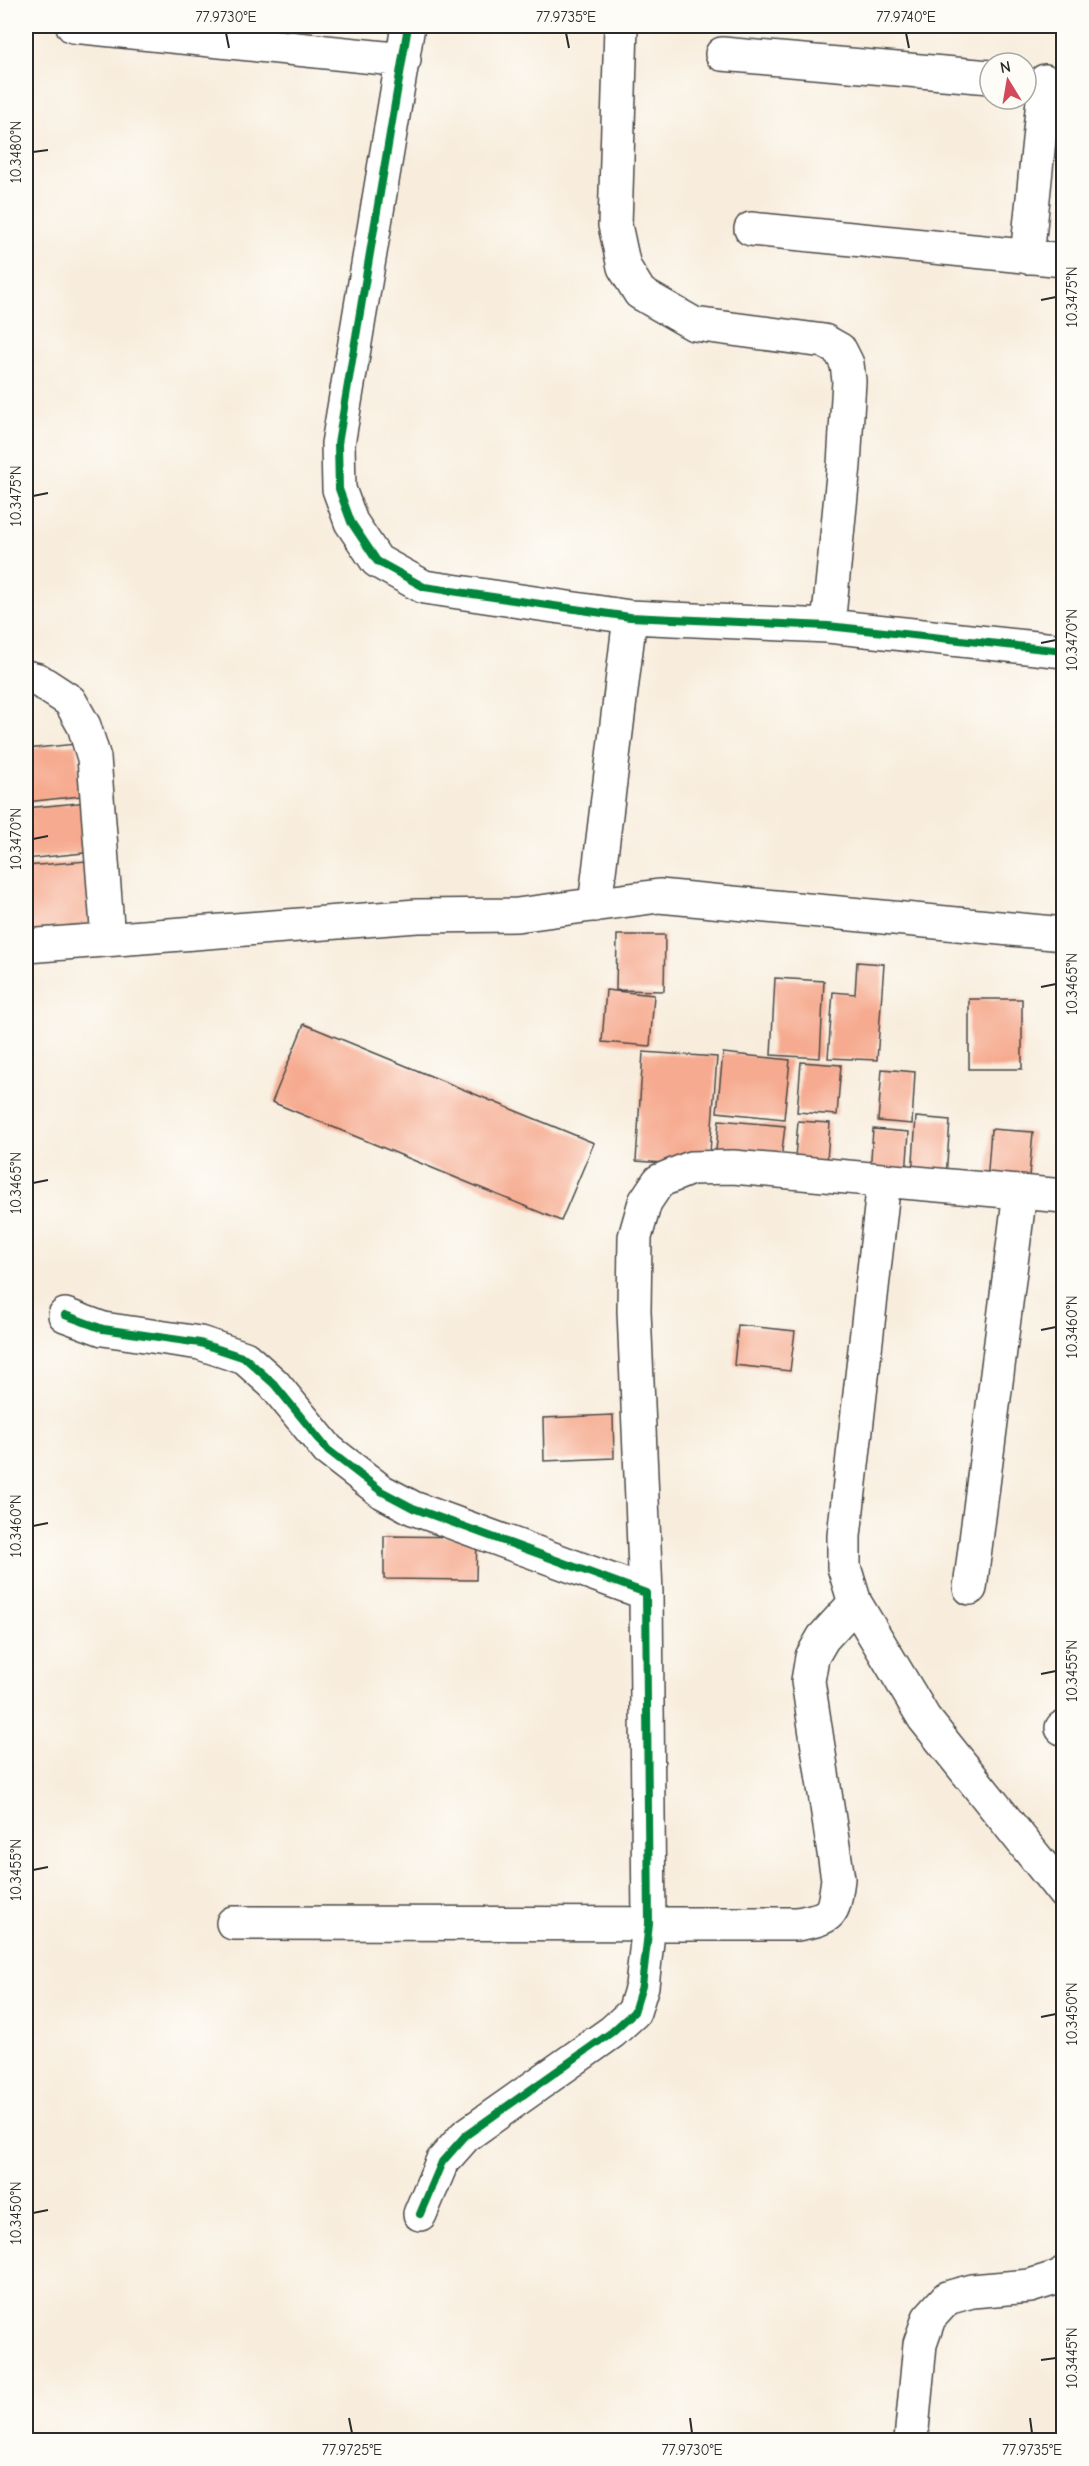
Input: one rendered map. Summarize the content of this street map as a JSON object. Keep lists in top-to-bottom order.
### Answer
{
  "north": "top",
  "coordinates": [
    "77.9730°E",
    "77.9735°E",
    "77.9740°E",
    "10.3480°N",
    "10.3475°N",
    "10.3470°N",
    "10.3465°N",
    "10.3460°N",
    "10.3455°N",
    "10.3450°N",
    "10.3445°N",
    "77.9725°E"
  ]
}
